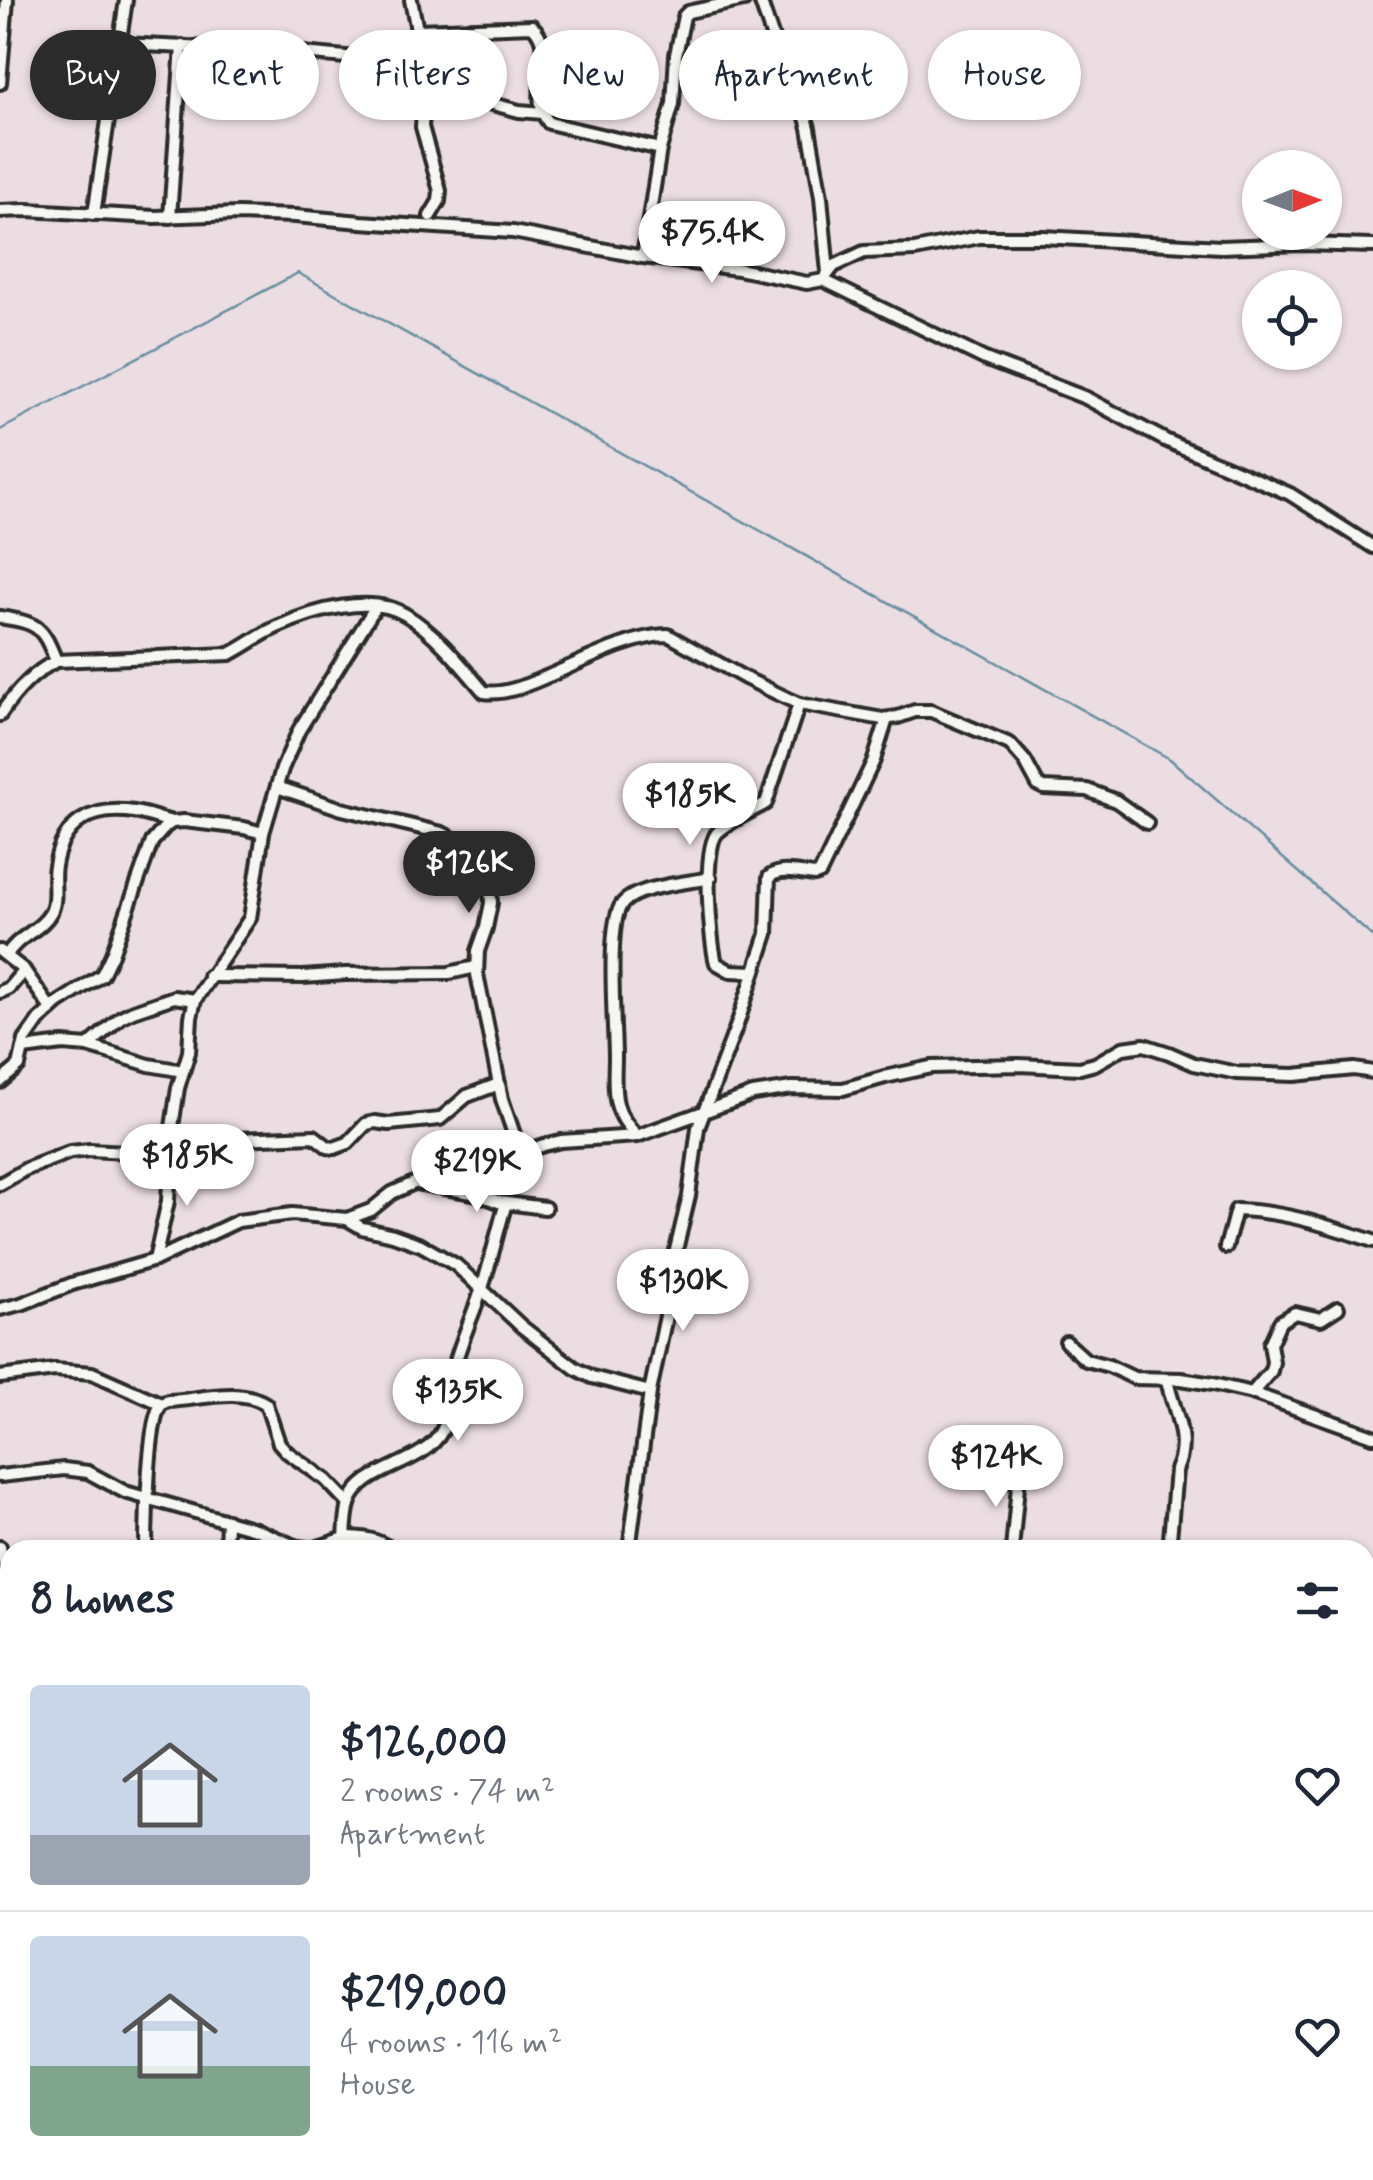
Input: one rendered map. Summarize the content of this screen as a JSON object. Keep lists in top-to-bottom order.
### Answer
{
  "north": "right",
  "page": {
    "chip": [
      "Buy",
      "Rent",
      "Filters",
      "New",
      "Apartment",
      "House"
    ],
    "price": [
      "$75.4K",
      "$185K",
      "$126K",
      "$185K",
      "$219K",
      "$130K",
      "$135K",
      "$124K"
    ],
    "heading": "8 homes",
    "list": [
      {
        "name": "$126,000",
        "note": "2 rooms · 74 m² · Apartment"
      },
      {
        "name": "$219,000",
        "note": "4 rooms · 116 m² · House"
      }
    ]
  }
}
